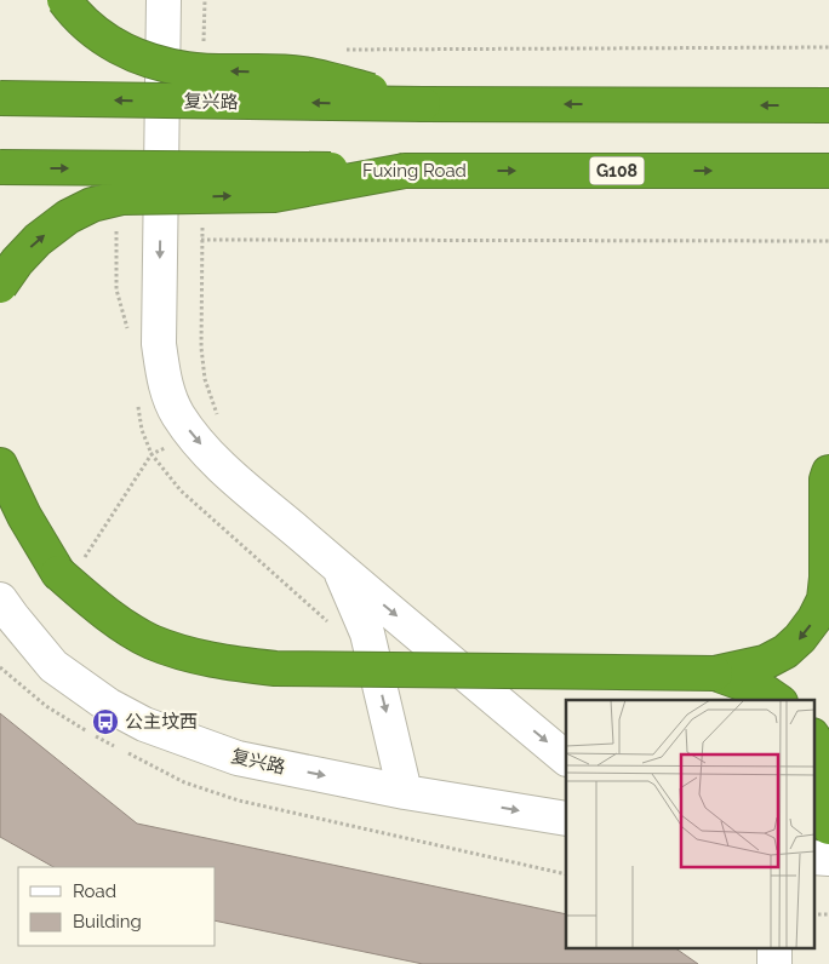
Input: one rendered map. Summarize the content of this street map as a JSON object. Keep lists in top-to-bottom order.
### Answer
{
  "streets": {
    "highway": ["复兴路", "Fuxing Road", "G108"]
  },
  "places": {
    "bus stop": ["公主坟西"]
  },
  "legend": ["Road", "Building"]
}
